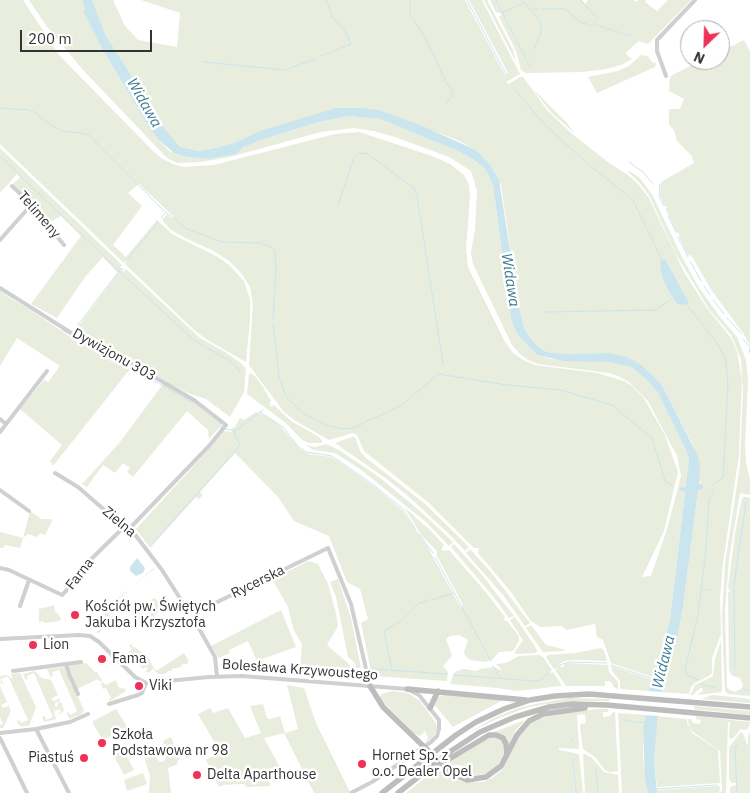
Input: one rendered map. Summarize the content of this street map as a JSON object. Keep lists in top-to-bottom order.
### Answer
{
  "streets": {
    "street": [
      "Telimeny",
      "Dywizjonu 303",
      "Zielna",
      "Farna",
      "Rycerska",
      "Bolesława Krzywoustego"
    ]
  },
  "crossings": [
    ["Dywizjonu 303", "Zielna"],
    ["Zielna", "Farna"],
    ["Zielna", "Rycerska"],
    ["Rycerska", "Bolesława Krzywoustego"]
  ],
  "water": ["Widawa"],
  "places": [
    "Kościół pw. Świętych Jakuba i Krzysztofa",
    "Lion",
    "Fama",
    "Viki",
    "Szkoła Podstawowa nr 98",
    "Piastuś",
    "Hornet Sp. z o.o. Dealer Opel",
    "Delta Aparthouse"
  ],
  "scale_bar": "200 m",
  "north": "bottom left"
}
